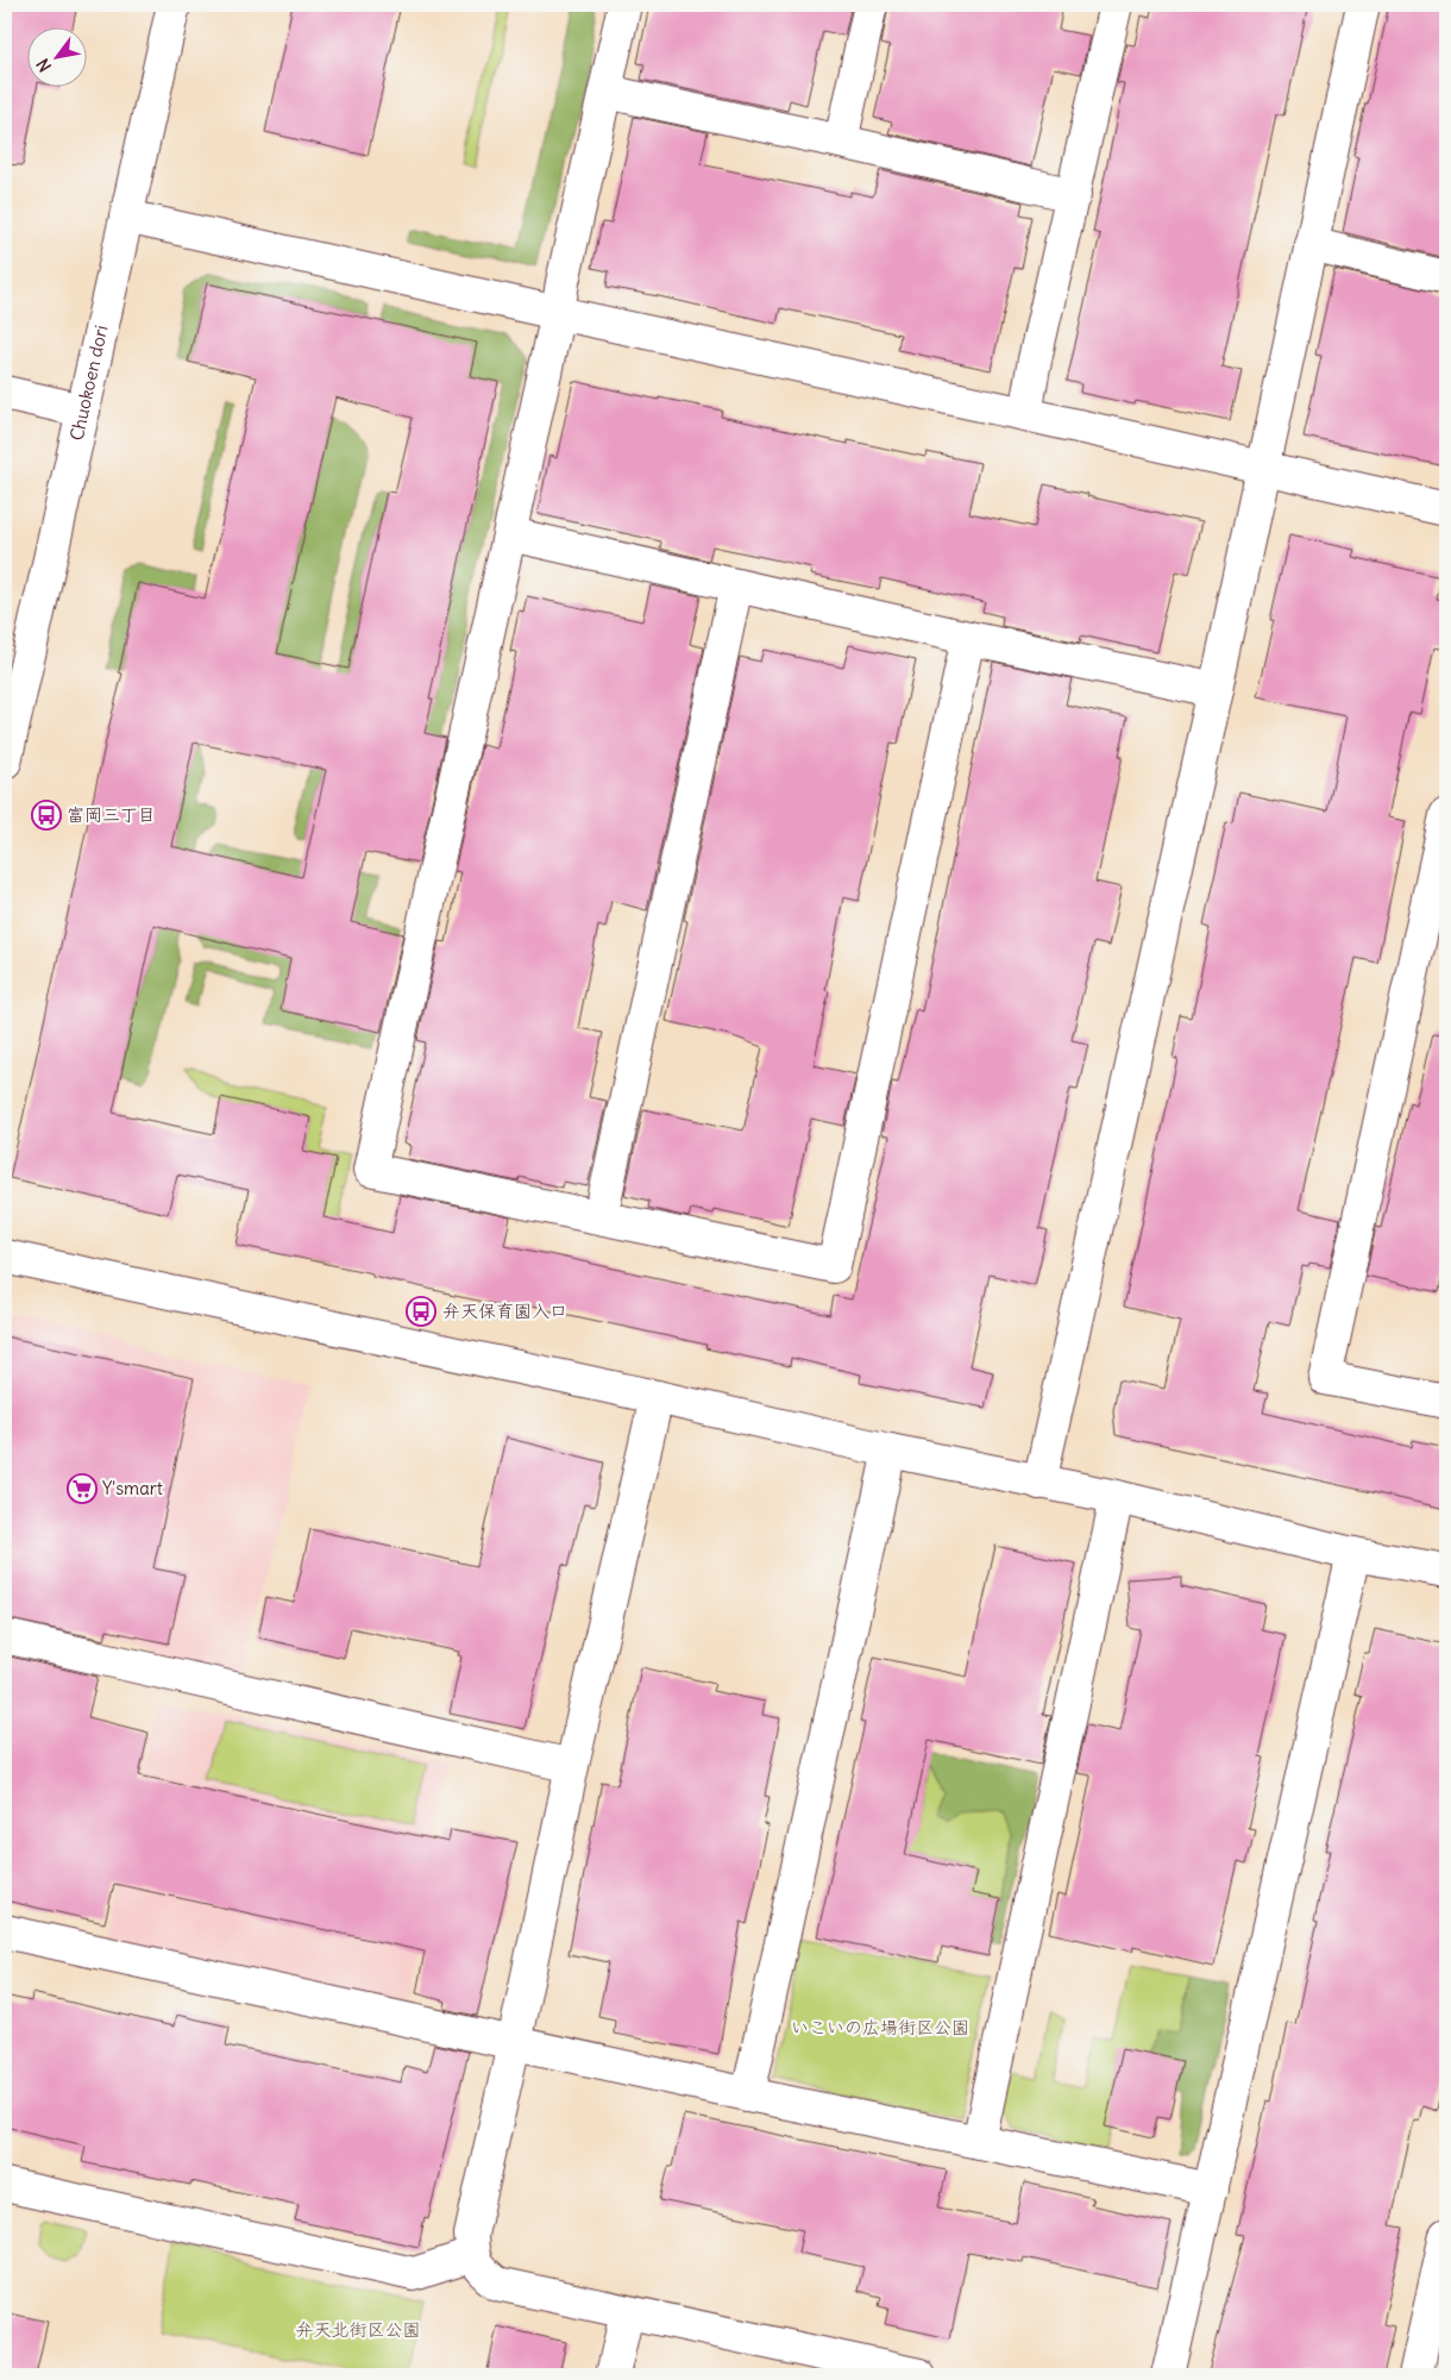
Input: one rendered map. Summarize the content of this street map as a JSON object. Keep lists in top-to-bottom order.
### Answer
{
  "streets": {
    "street": ["Chuokoen dori"]
  },
  "parks": ["いこいの広場街区公園", "弁天北街区公園"],
  "places": {
    "bus stop": ["富岡三丁目", "弁天保育園入口"],
    "supermarket": ["Y'smart"]
  },
  "north": "bottom left"
}
